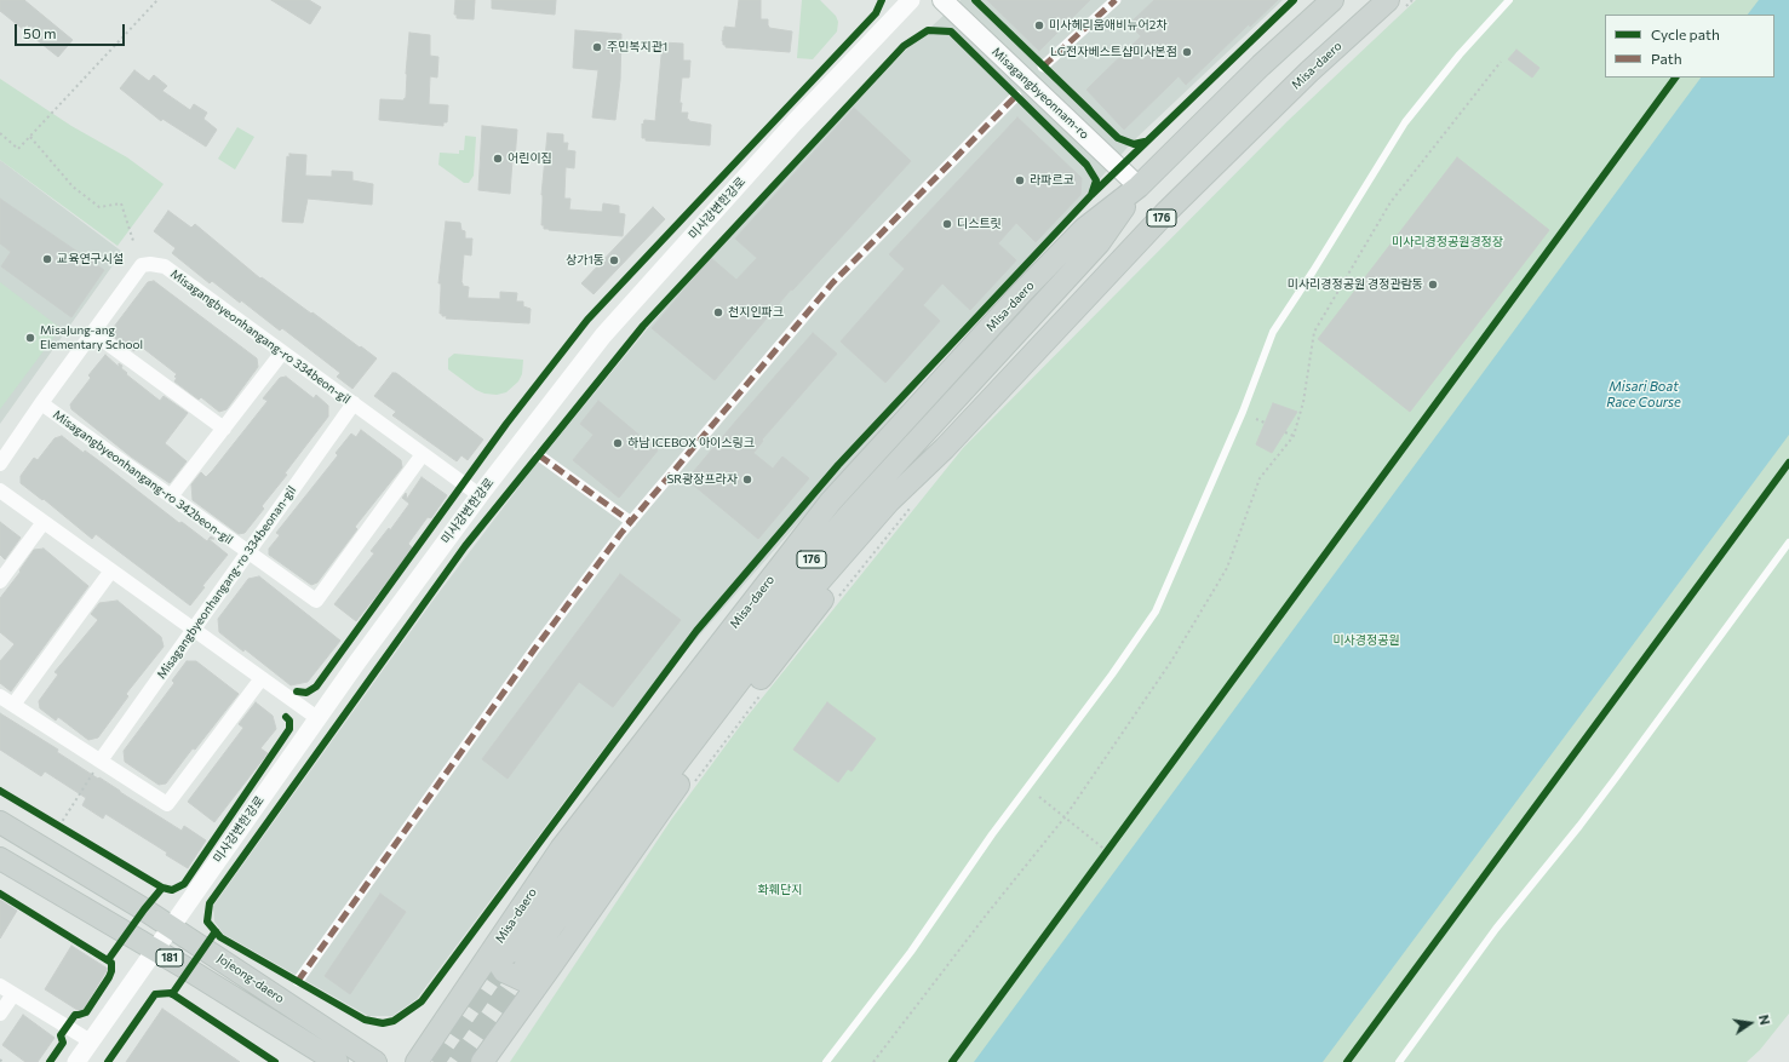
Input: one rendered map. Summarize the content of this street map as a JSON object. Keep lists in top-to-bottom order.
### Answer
{
  "streets": {
    "main road": [
      "Misa-daero",
      "Misagangbyeonnam-ro",
      "176",
      "181",
      "Jojeong-daero"
    ],
    "street": [
      "미사강변한강로",
      "Misagangbyeonhangang-ro 334beon-gil",
      "Misagangbyeonhangang-ro 342beon-gil",
      "Misagangbyeonhangang-ro 334beonan-gil"
    ]
  },
  "crossings": [
    ["Misa-daero", "Misagangbyeonnam-ro"],
    ["미사강변한강로", "Misagangbyeonhangang-ro 334beon-gil"],
    ["미사강변한강로", "Jojeong-daero"],
    ["Misagangbyeonhangang-ro 334beon-gil", "Misagangbyeonhangang-ro 342beon-gil"],
    ["Misagangbyeonhangang-ro 334beon-gil", "Misagangbyeonhangang-ro 334beonan-gil"],
    ["Misagangbyeonhangang-ro 342beon-gil", "Misagangbyeonhangang-ro 334beonan-gil"]
  ],
  "water": ["Misari Boat Race Course"],
  "parks": ["미사리경정공원경정장", "미사경정공원", "화훼단지"],
  "places": [
    "미사헤리움애비뉴어2차",
    "주민복지관1",
    "LG전자베스트샵미사본점",
    "어린이집",
    "라파르코",
    "디스트릿",
    "교육연구시설",
    "상가1동",
    "미사리경정공원 경정관람동",
    "천지인파크",
    "MisaJung-ang Elementary School",
    "하남 ICEBOX 아이스링크",
    "SR광장프라자"
  ],
  "legend": ["Cycle path", "Path"],
  "scale_bar": "50 m",
  "north": "right"
}
